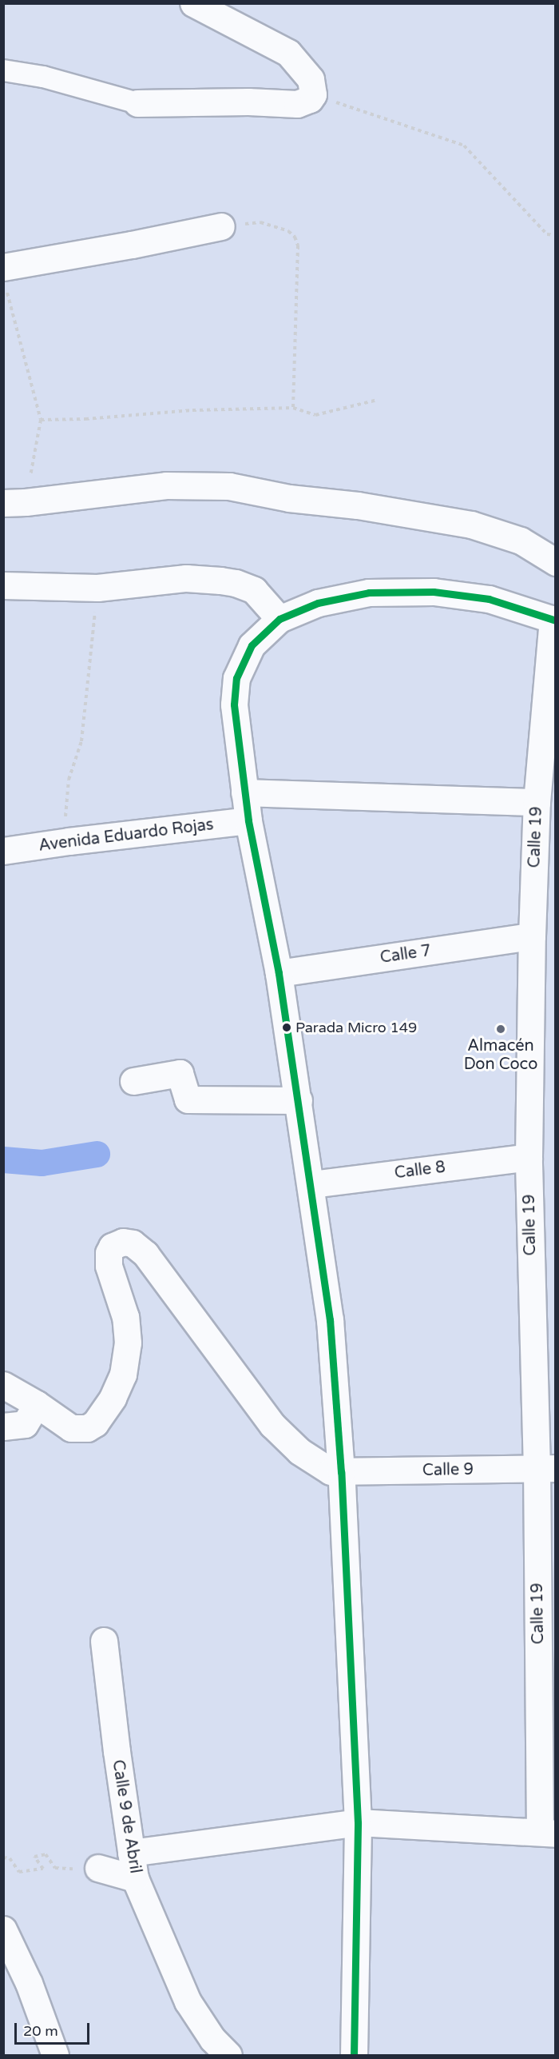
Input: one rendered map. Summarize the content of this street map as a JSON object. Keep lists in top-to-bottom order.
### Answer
{
  "streets": {
    "street": [
      "Avenida Eduardo Rojas",
      "Calle 19",
      "Calle 7",
      "Calle 8",
      "Calle 9",
      "Calle 9 de Abril"
    ]
  },
  "crossings": [
    ["Calle 19", "Calle 7"],
    ["Calle 19", "Calle 8"],
    ["Calle 19", "Calle 9"]
  ],
  "places": ["Parada Micro 149", "Almacén Don Coco"],
  "lines": ["transit line 149"],
  "scale_bar": "20 m"
}
